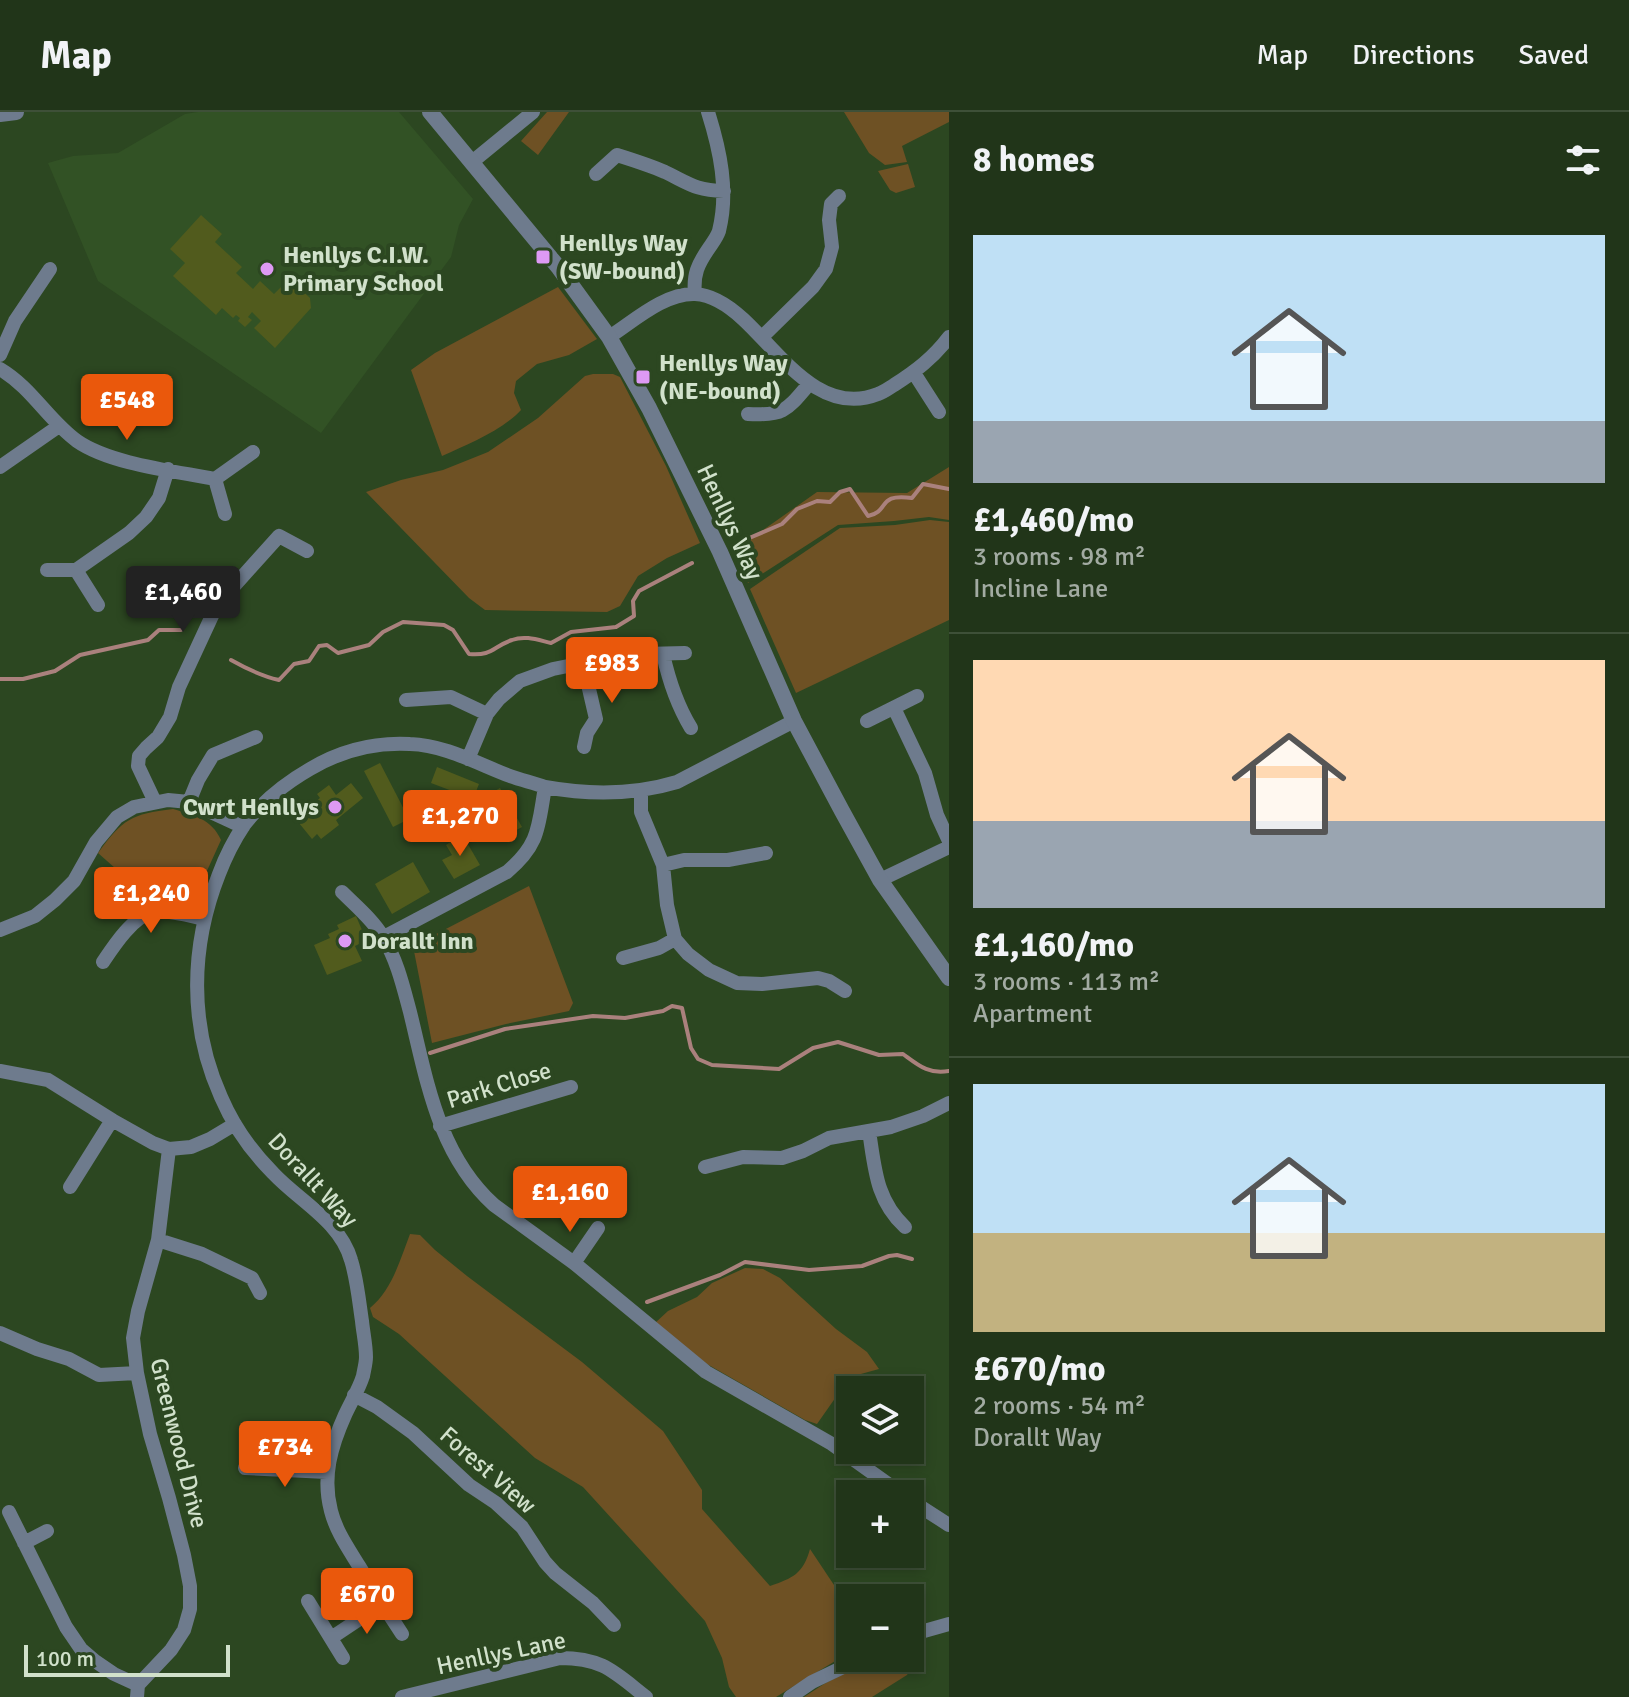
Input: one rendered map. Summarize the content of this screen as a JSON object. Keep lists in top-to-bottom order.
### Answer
{
  "streets": {
    "street": [
      "Henllys Way",
      "Park Close",
      "Dorallt Way",
      "Greenwood Drive",
      "Forest View",
      "Henllys Lane"
    ]
  },
  "crossings": [
    ["Henllys Way", "Dorallt Way"],
    ["Dorallt Way", "Forest View"]
  ],
  "places": {
    "transit": ["Henllys Way (SW-bound)", "Henllys Way (NE-bound)"],
    "other": ["Henllys C.I.W. Primary School", "Cwrt Henllys", "Dorallt Inn"]
  },
  "scale_bar": "100 m",
  "page": {
    "header": "Map",
    "nav": ["Map", "Directions", "Saved"],
    "heading": "8 homes",
    "list": [
      {
        "name": "£1,460/mo",
        "note": "3 rooms · 98 m² · Incline Lane"
      },
      {
        "name": "£1,160/mo",
        "note": "3 rooms · 113 m² · Apartment"
      },
      {
        "name": "£670/mo",
        "note": "2 rooms · 54 m² · Dorallt Way"
      }
    ],
    "price": [
      "£548",
      "£1,460",
      "£983",
      "£1,270",
      "£1,240",
      "£1,160",
      "£734",
      "£670"
    ],
    "map_buttons": ["+", "−"],
    "scale": "100 m"
  }
}
